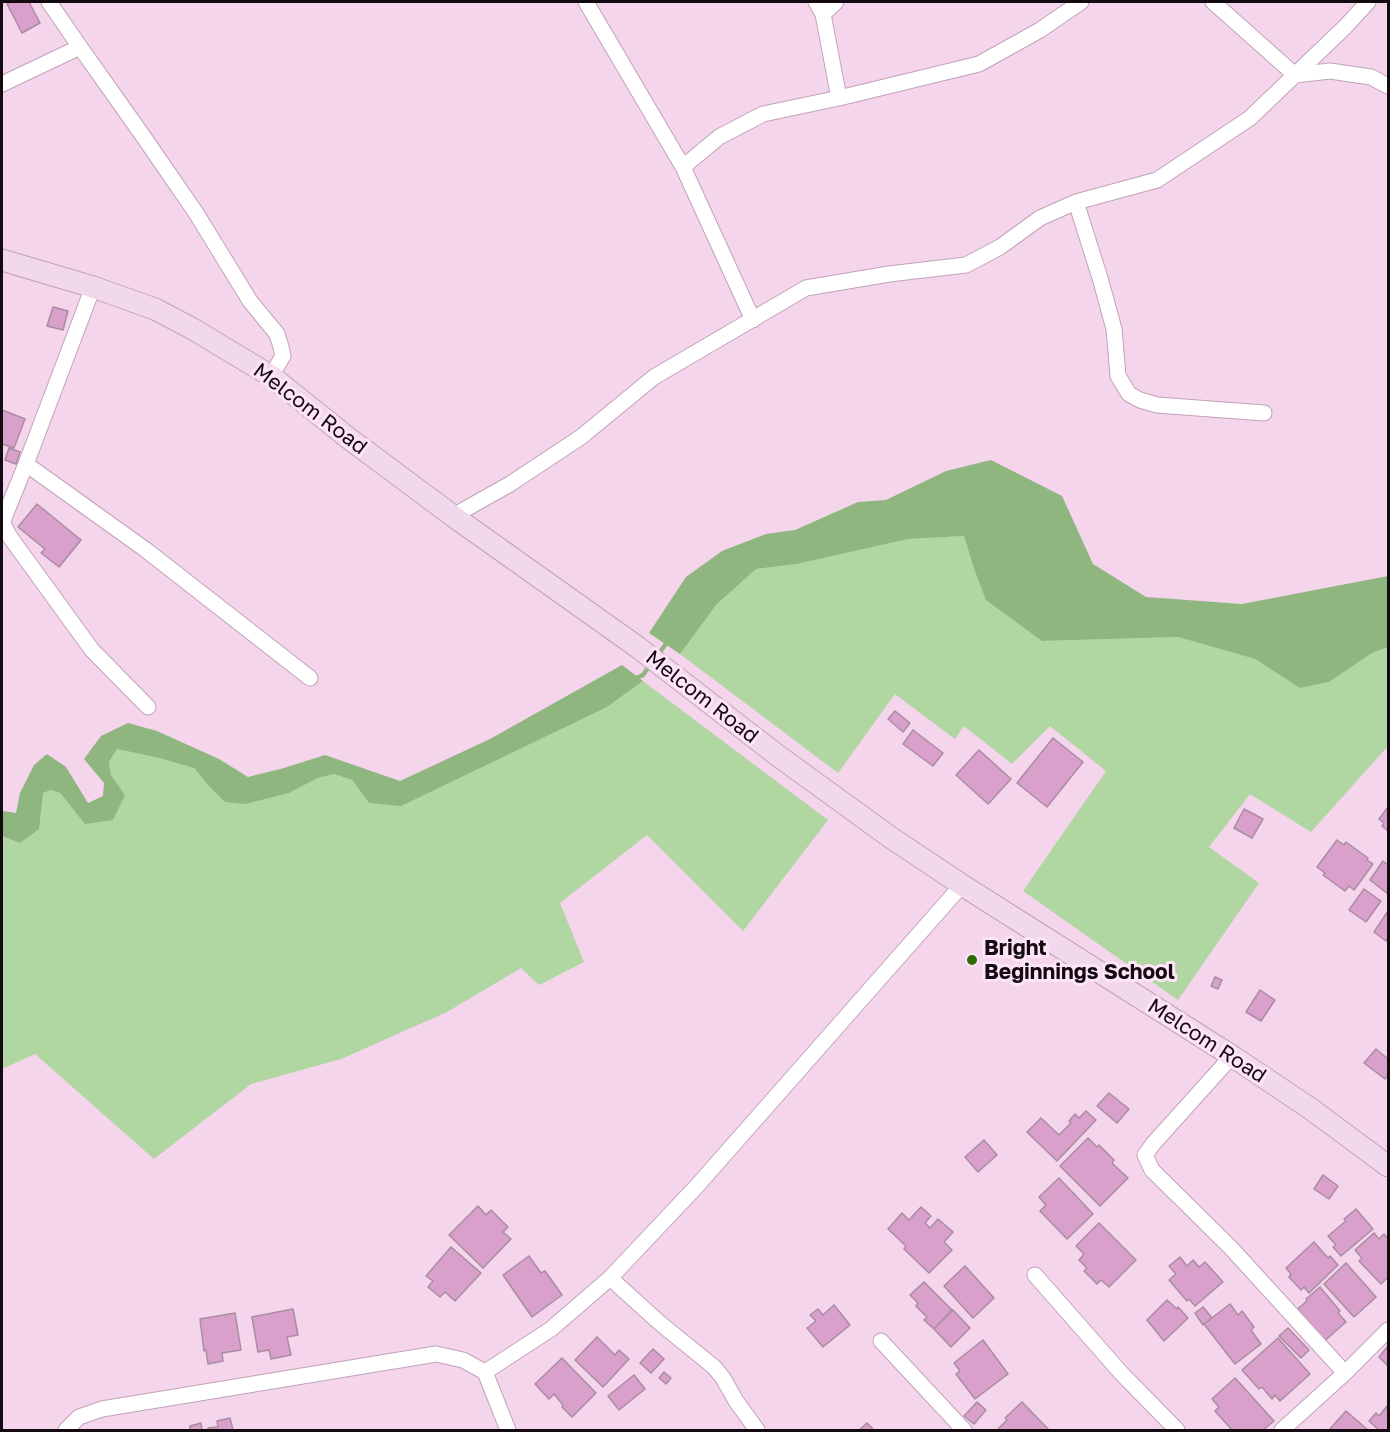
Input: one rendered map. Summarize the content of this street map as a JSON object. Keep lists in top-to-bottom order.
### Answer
{
  "streets": {
    "main road": ["Melcom Road"]
  },
  "places": ["Bright Beginnings School"]
}
